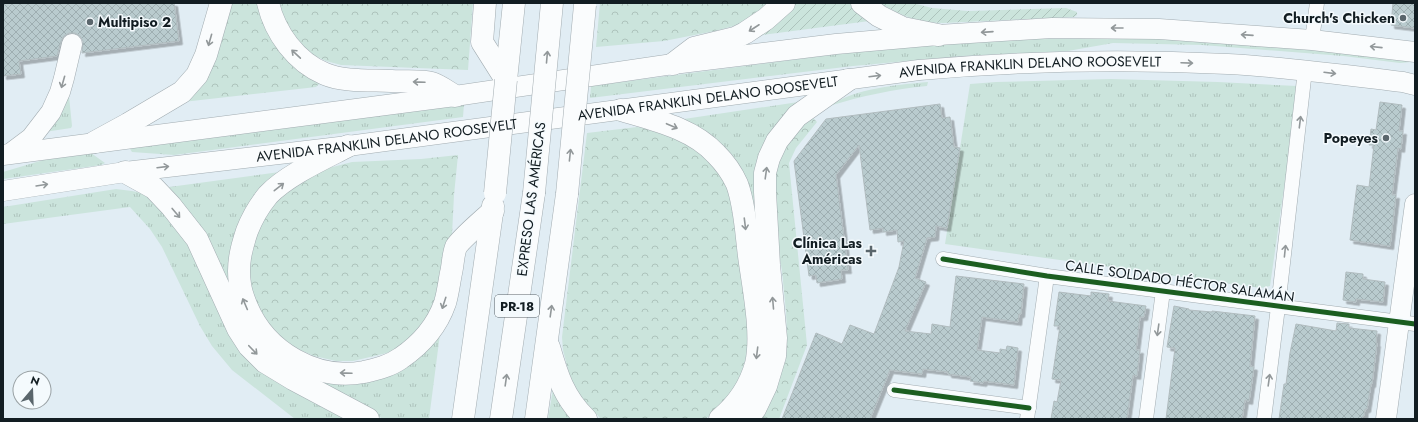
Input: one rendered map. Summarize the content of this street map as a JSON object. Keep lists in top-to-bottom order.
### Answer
{
  "streets": {
    "highway": ["EXPRESO LAS AMÉRICAS", "PR-18"],
    "main road": ["AVENIDA FRANKLIN DELANO ROOSEVELT"],
    "street": ["CALLE SOLDADO HÉCTOR SALAMÁN"]
  },
  "places": {
    "other": ["Church's Chicken", "Multipiso 2", "Popeyes"],
    "health": ["Clínica Las Américas"]
  },
  "north": "top"
}
